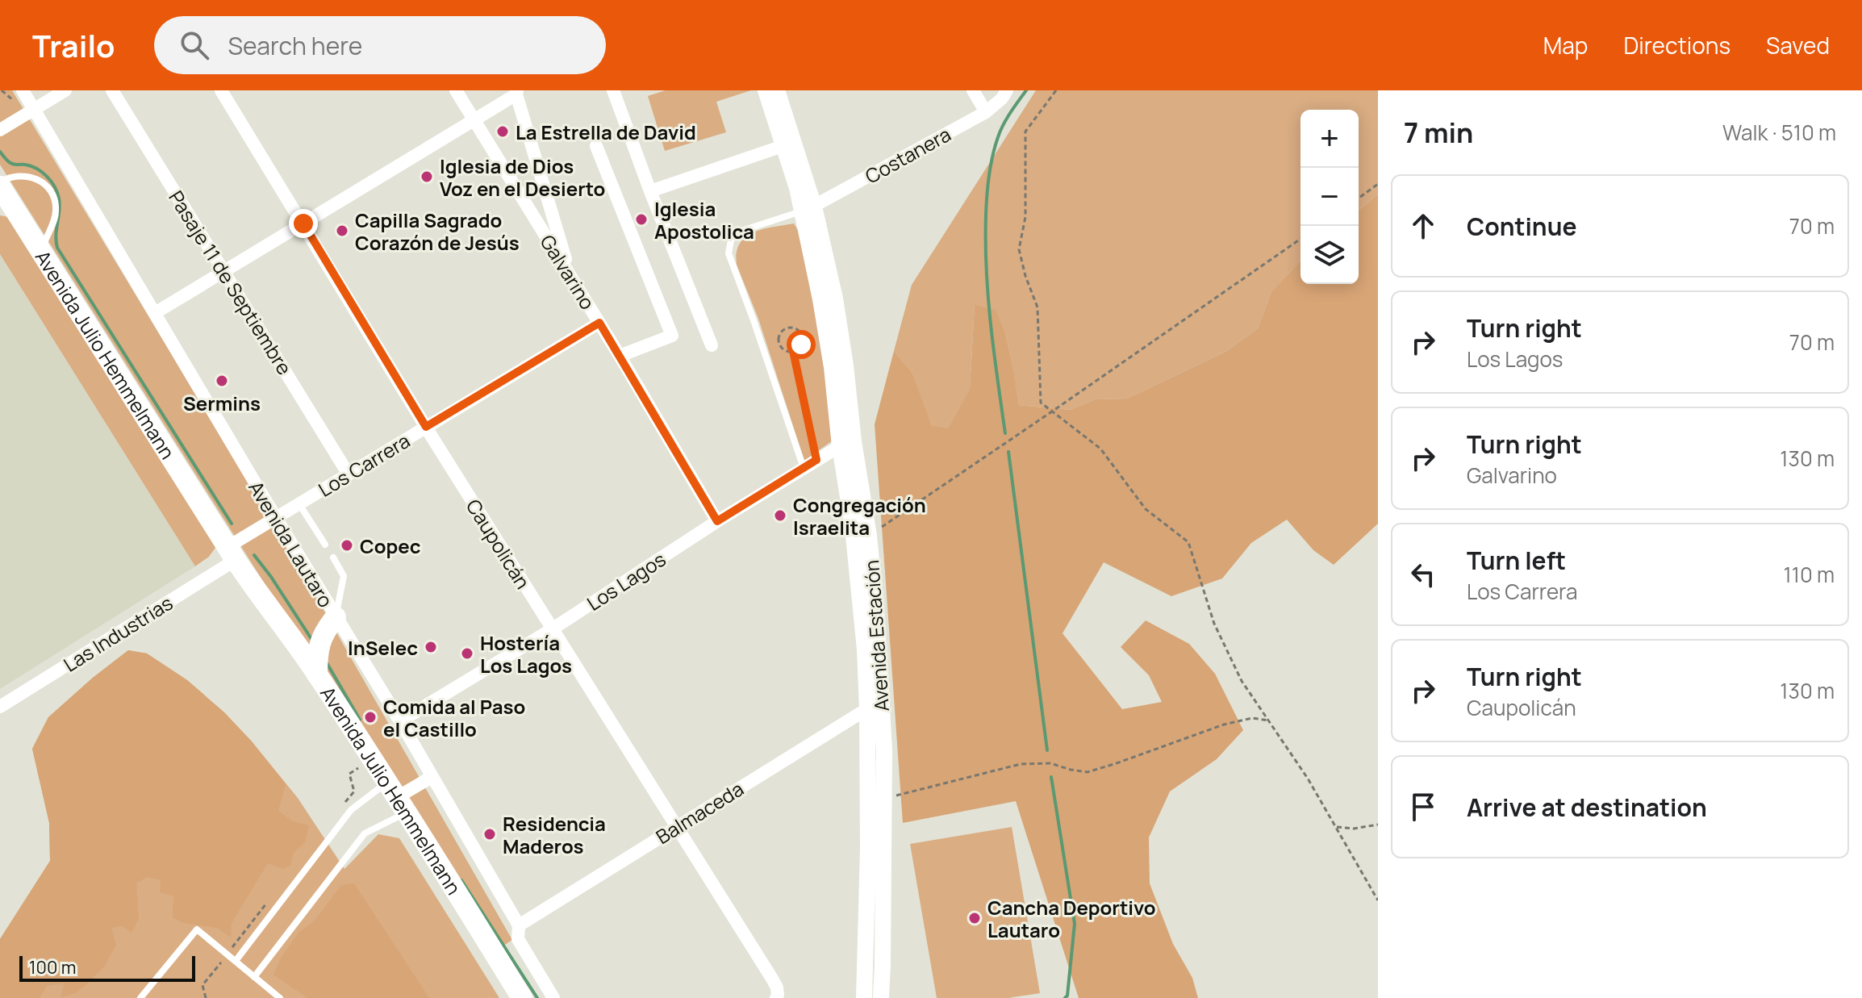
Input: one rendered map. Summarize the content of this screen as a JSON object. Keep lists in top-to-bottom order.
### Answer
{
  "streets": {
    "highway": ["Avenida Julio Hemmelmann"],
    "street": [
      "Costanera",
      "Galvarino",
      "Pasaje 11 de Septiembre",
      "Los Carrera",
      "Avenida Lautaro",
      "Caupolicán",
      "Los Lagos",
      "Las Industrias",
      "Avenida Estación",
      "Balmaceda"
    ]
  },
  "crossings": [
    ["Costanera", "Avenida Estación"],
    ["Galvarino", "Los Carrera"],
    ["Galvarino", "Los Lagos"],
    ["Pasaje 11 de Septiembre", "Los Carrera"],
    ["Avenida Julio Hemmelmann", "Los Carrera"],
    ["Avenida Julio Hemmelmann", "Las Industrias"],
    ["Los Carrera", "Avenida Lautaro"],
    ["Los Carrera", "Caupolicán"],
    ["Los Carrera", "Las Industrias"],
    ["Avenida Lautaro", "Los Lagos"],
    ["Avenida Lautaro", "Balmaceda"],
    ["Caupolicán", "Los Lagos"],
    ["Caupolicán", "Balmaceda"],
    ["Los Lagos", "Avenida Estación"],
    ["Avenida Estación", "Balmaceda"]
  ],
  "places": [
    "La Estrella de David",
    "Iglesia de Dios Voz en el Desierto",
    "Iglesia Apostolica",
    "Capilla Sagrado Corazón de Jesús",
    "Sermins",
    "Congregación Israelita",
    "Copec",
    "InSelec",
    "Hostería Los Lagos",
    "Comida al Paso el Castillo",
    "Residencia Maderos",
    "Cancha Deportivo Lautaro"
  ],
  "scale_bar": "100 m",
  "page": {
    "header": "Trailo",
    "search": "Search here",
    "nav": ["Map", "Directions", "Saved"],
    "heading": ["7 min", "Walk · 510 m"],
    "map_buttons": ["+", "−"],
    "list": [
      ["Continue", "70 m"],
      ["Turn right", "Los Lagos", "70 m"],
      ["Turn right", "Galvarino", "130 m"],
      ["Turn left", "Los Carrera", "110 m"],
      ["Turn right", "Caupolicán", "130 m"],
      "Arrive at destination"
    ],
    "scale": "100 m"
  }
}
